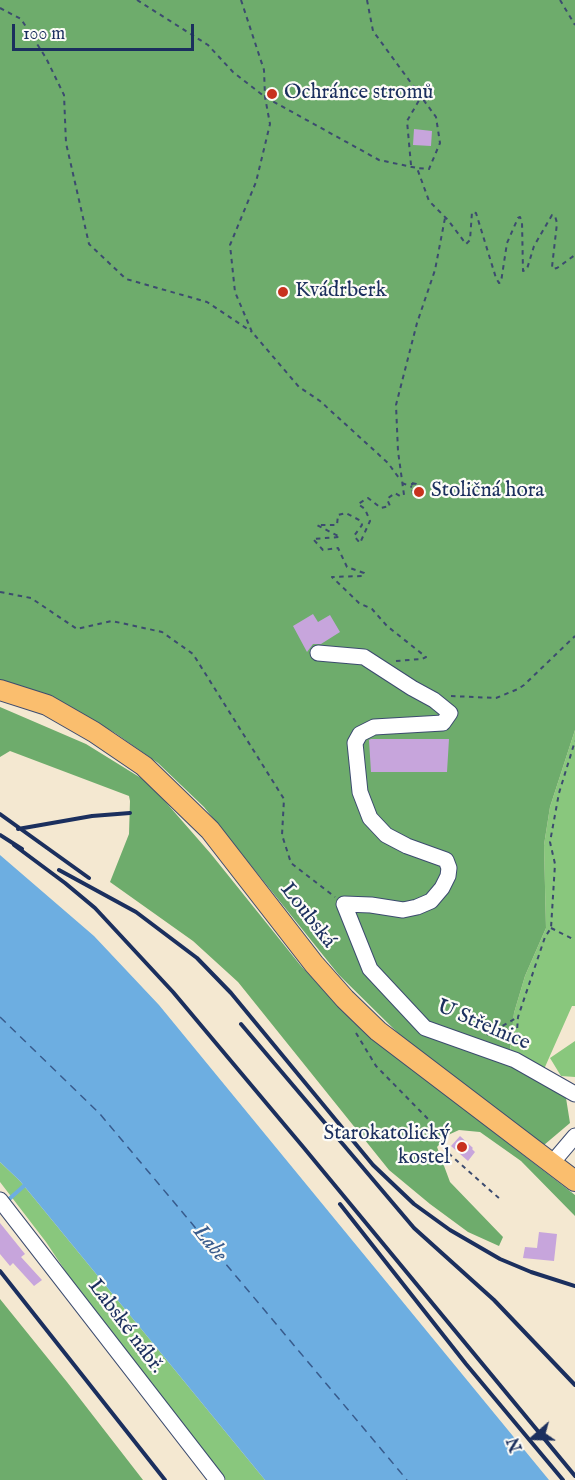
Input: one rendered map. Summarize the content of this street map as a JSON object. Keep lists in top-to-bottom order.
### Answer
{
  "streets": {
    "main road": ["Loubská"],
    "street": ["U Střelnice", "Labské nábř."]
  },
  "water": ["Labe"],
  "places": [
    "Ochránce stromů",
    "Kvádrberk",
    "Stoličná hora",
    "Starokatolický kostel"
  ],
  "scale_bar": "100 m",
  "north": "left"
}
